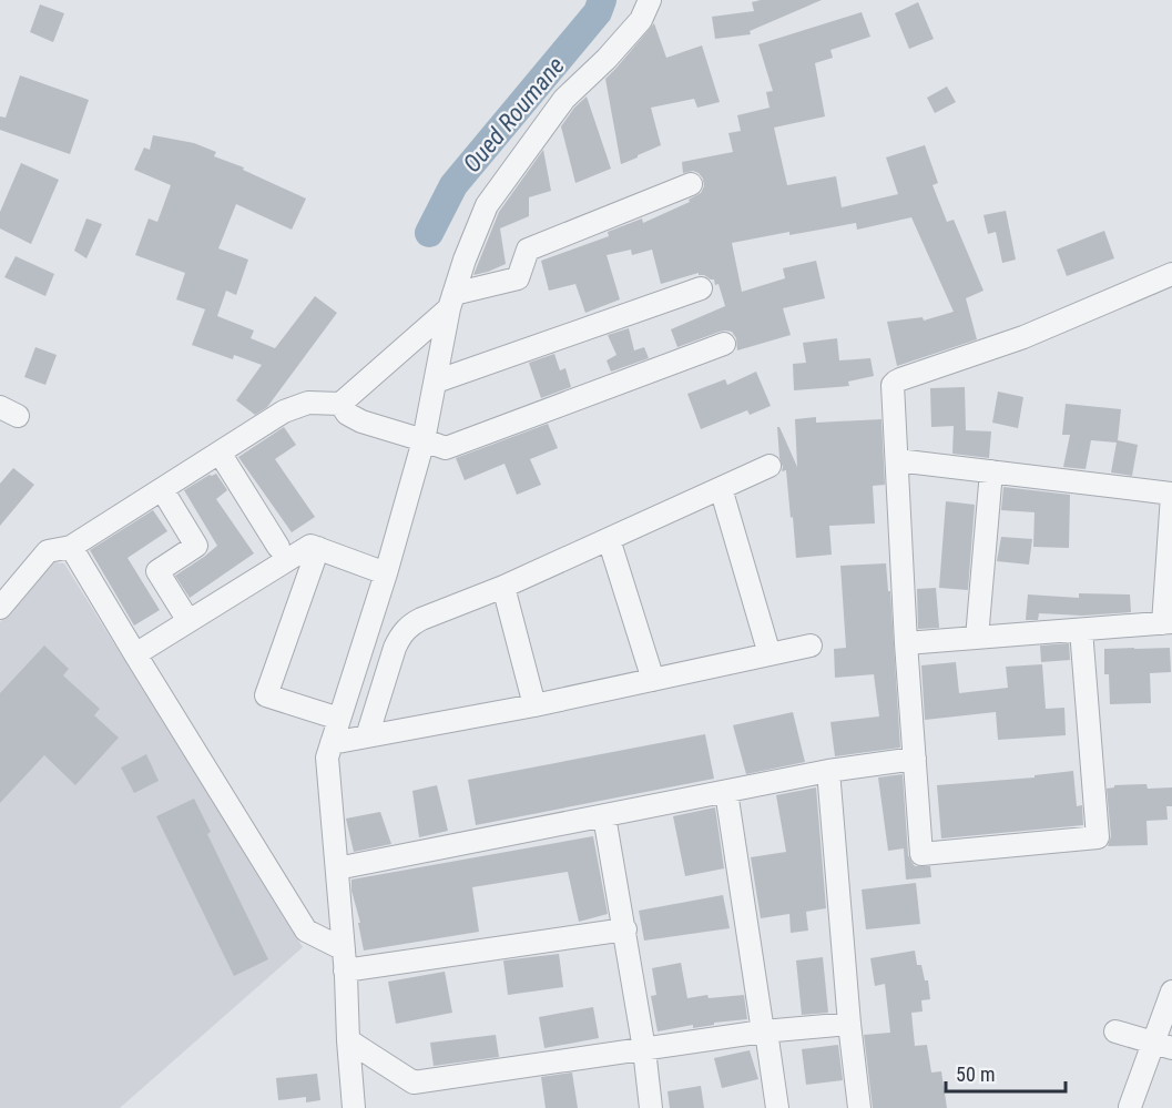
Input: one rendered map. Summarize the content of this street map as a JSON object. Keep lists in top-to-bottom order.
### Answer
{
  "water": ["Oued Roumane"],
  "scale_bar": "50 m"
}
